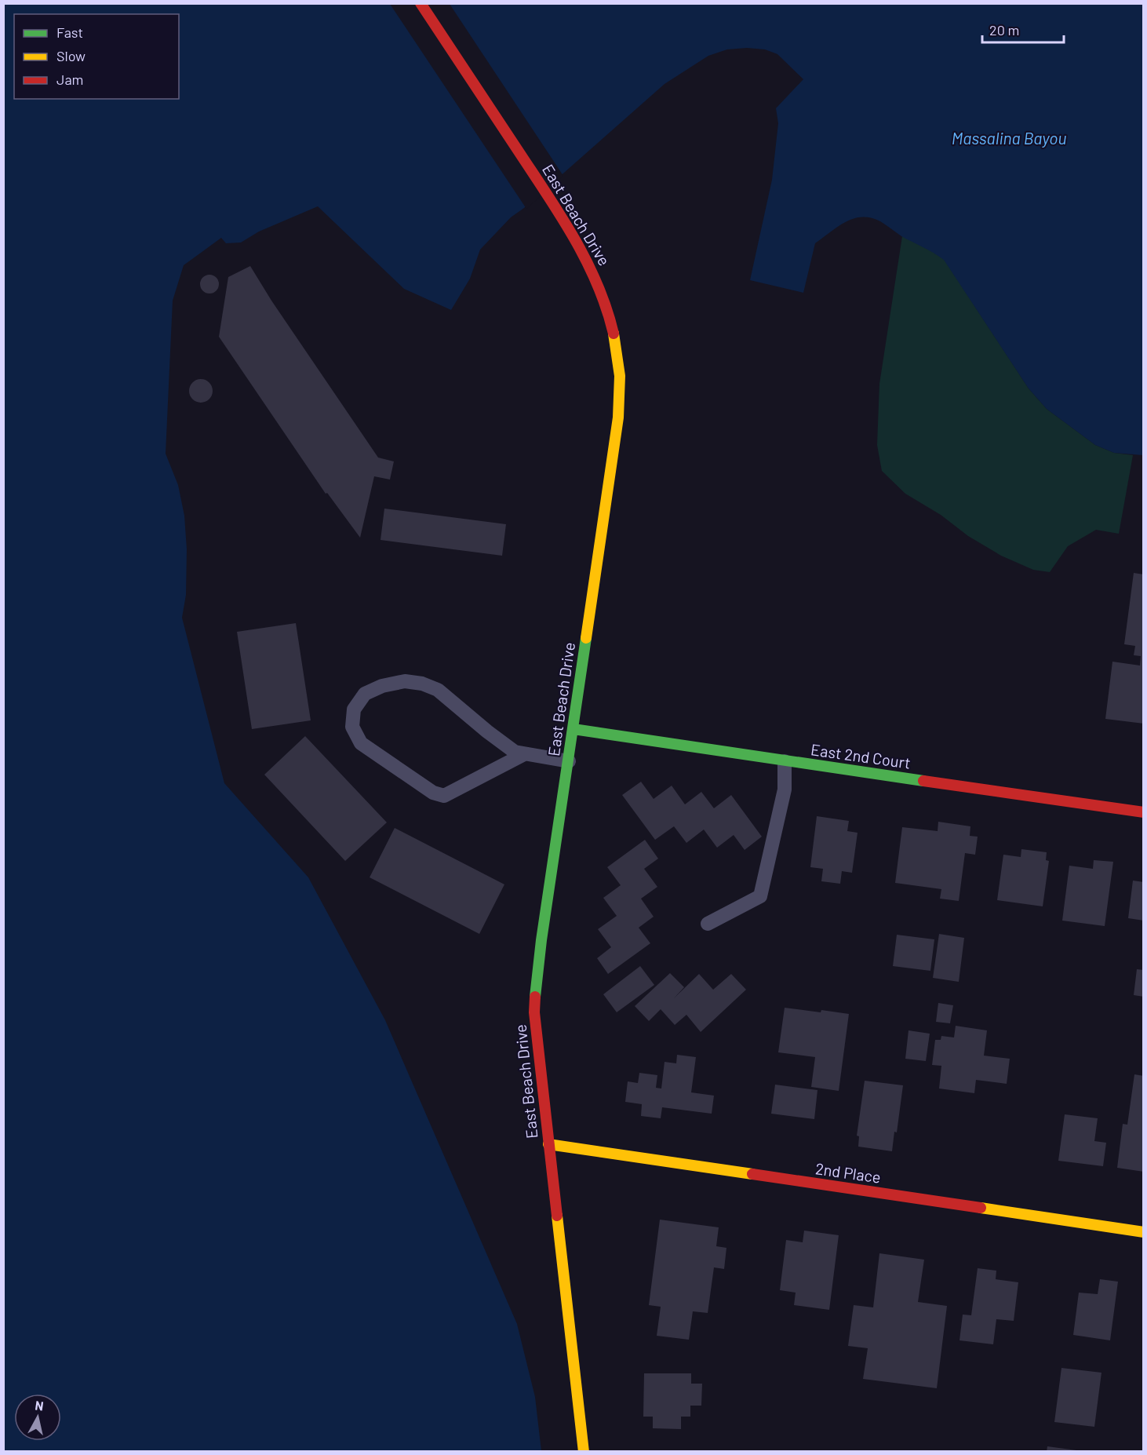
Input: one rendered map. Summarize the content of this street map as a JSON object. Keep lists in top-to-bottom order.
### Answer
{
  "streets": {
    "street": ["East Beach Drive", "East 2nd Court", "2nd Place"]
  },
  "crossings": [
    ["East Beach Drive", "East 2nd Court"],
    ["East Beach Drive", "2nd Place"]
  ],
  "water": ["Massalina Bayou"],
  "legend": ["Fast", "Slow", "Jam"],
  "scale_bar": "20 m",
  "north": "top"
}
